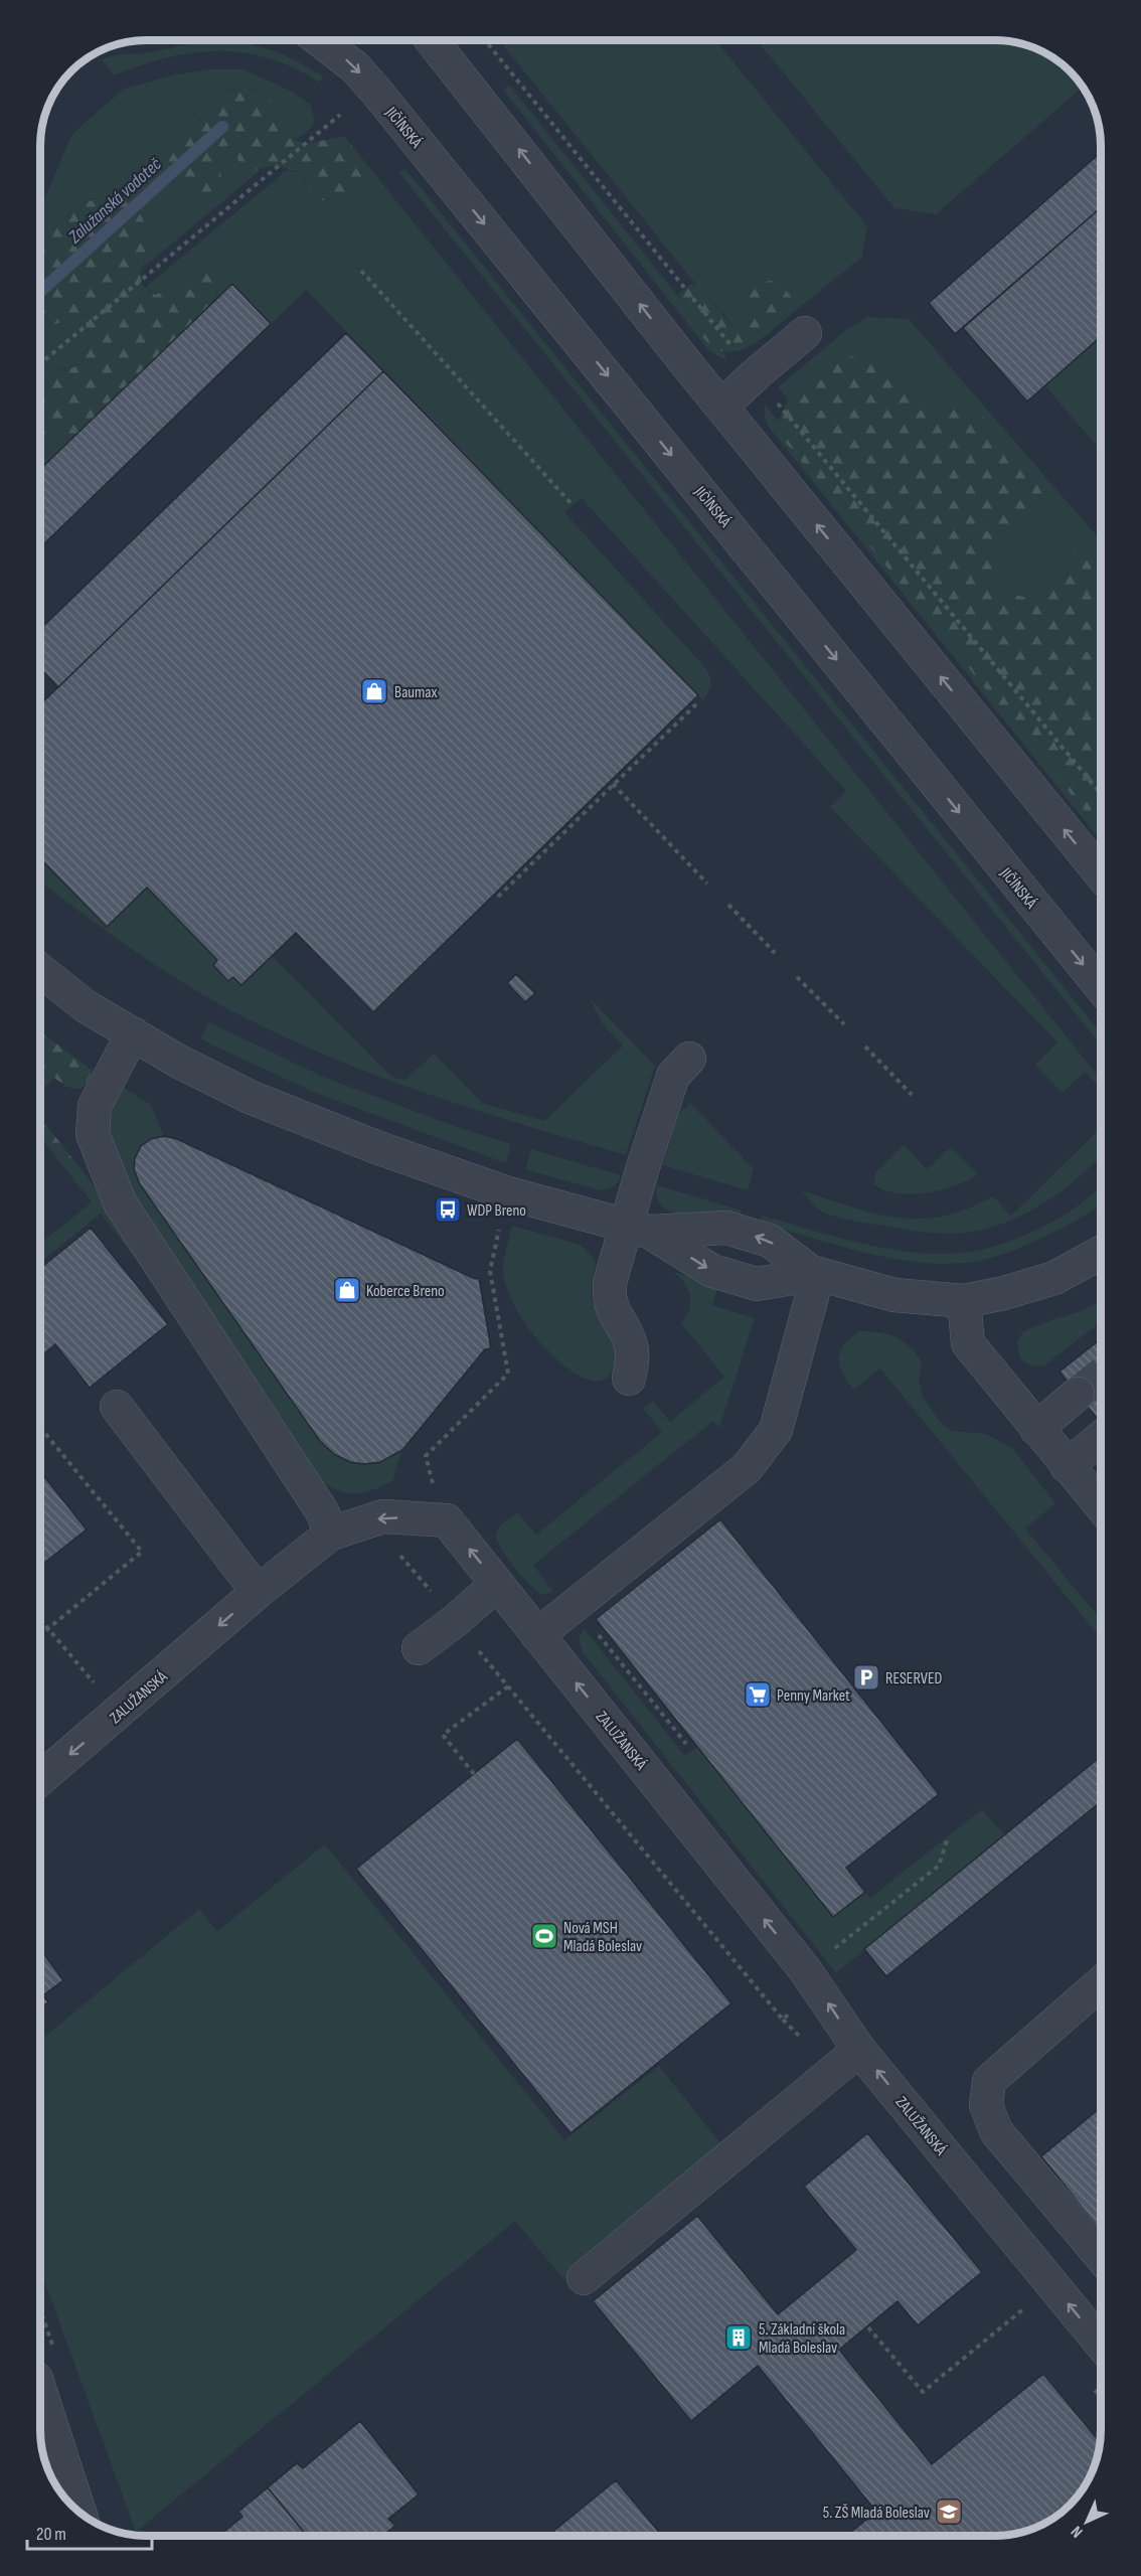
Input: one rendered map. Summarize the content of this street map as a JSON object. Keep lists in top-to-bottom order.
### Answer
{
  "streets": {
    "street": ["JIČÍNSKÁ", "ZALUŽANSKÁ"]
  },
  "water": ["Zalužanská vodoteč"],
  "places": {
    "shop": ["Baumax", "Koberce Breno"],
    "bus stop": ["WDP Breno"],
    "parking": ["RESERVED"],
    "supermarket": ["Penny Market"],
    "sports": ["Nová MSH Mladá Boleslav"],
    "building": ["5. Základní škola Mladá Boleslav"],
    "school or university": ["5. ZŠ Mladá Boleslav"]
  },
  "scale_bar": "20 m",
  "north": "bottom left"
}
